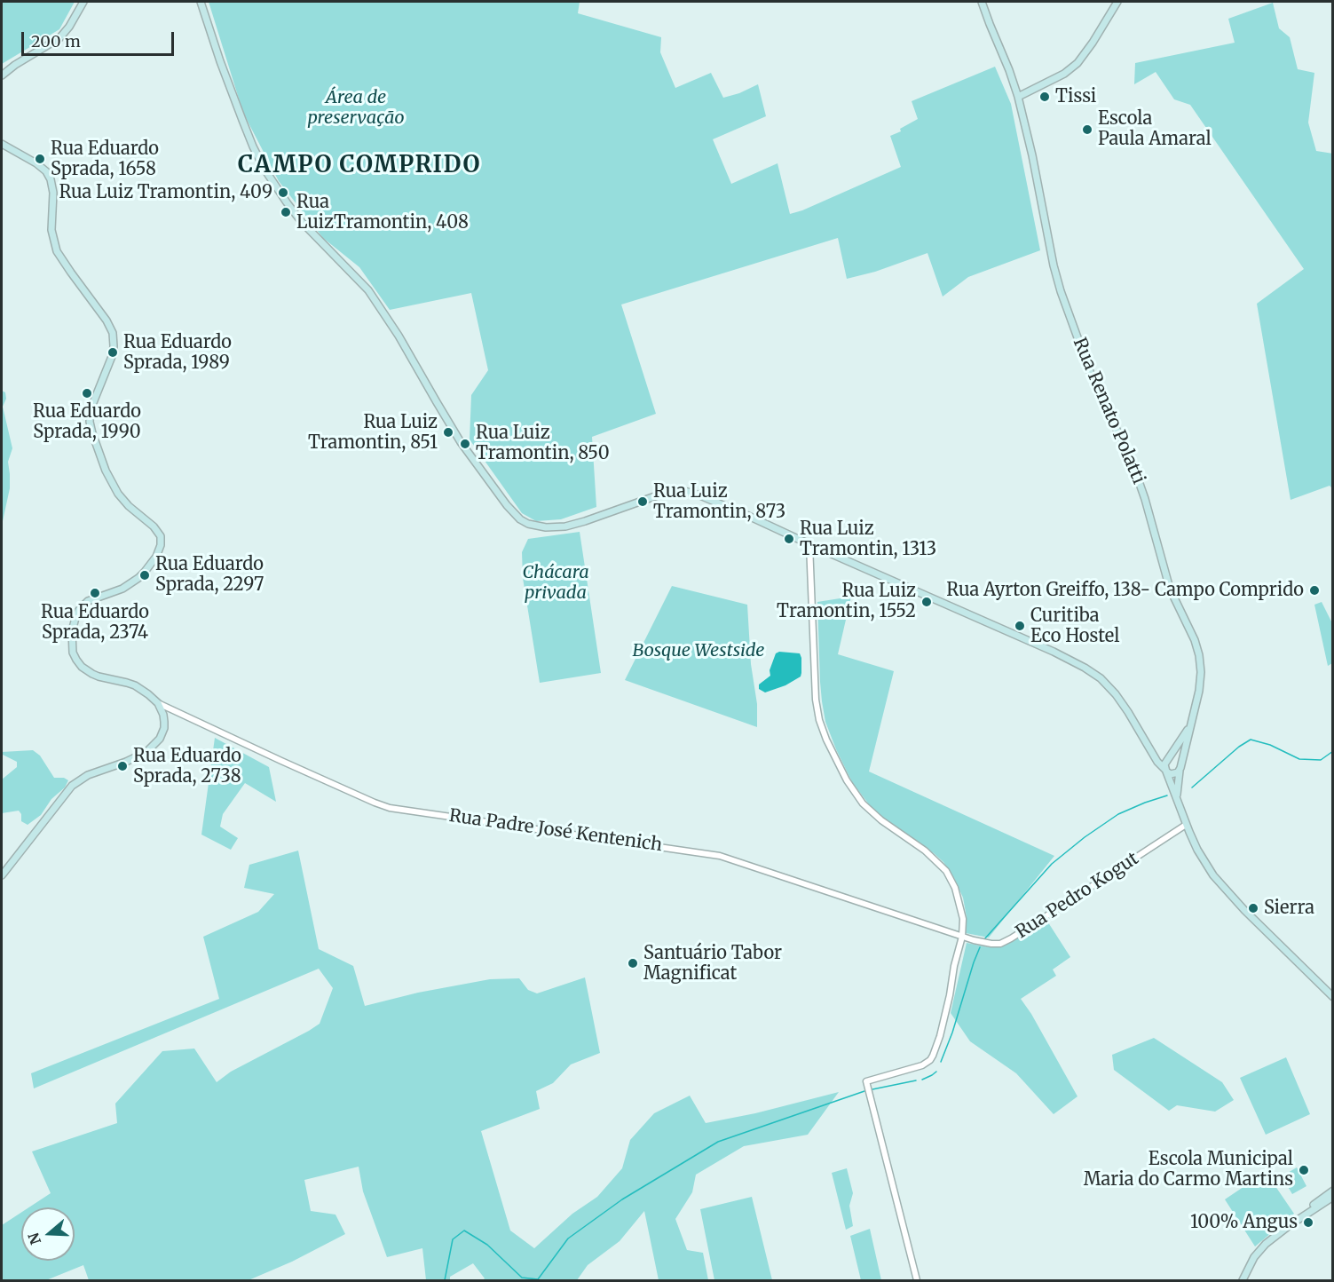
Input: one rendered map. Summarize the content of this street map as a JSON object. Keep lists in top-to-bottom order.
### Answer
{
  "streets": {
    "main road": ["Rua Renato Polatti"],
    "street": ["Rua Padre José Kentenich", "Rua Pedro Kogut"]
  },
  "crossings": [
    ["Rua Padre José Kentenich", "Rua Pedro Kogut"]
  ],
  "districts": ["CAMPO COMPRIDO"],
  "parks": ["Área de preservação", "Chácara privada", "Bosque Westside"],
  "places": [
    "Tissi",
    "Escola Paula Amaral",
    "Rua Eduardo Sprada, 1658",
    "Rua Luiz Tramontin, 409",
    "Rua LuizTramontin, 408",
    "Rua Eduardo Sprada, 1989",
    "Rua Eduardo Sprada, 1990",
    "Rua Luiz Tramontin, 851",
    "Rua Luiz Tramontin, 850",
    "Rua Luiz Tramontin, 873",
    "Rua Luiz Tramontin, 1313",
    "Rua Eduardo Sprada, 2297",
    "Rua Ayrton Greiffo, 138- Campo Comprido",
    "Rua Eduardo Sprada, 2374",
    "Rua Luiz Tramontin, 1552",
    "Curitiba Eco Hostel",
    "Rua Eduardo Sprada, 2738",
    "Sierra",
    "Santuário Tabor Magnificat",
    "Escola Municipal Maria do Carmo Martins",
    "100% Angus"
  ],
  "scale_bar": "200 m",
  "north": "left"
}
